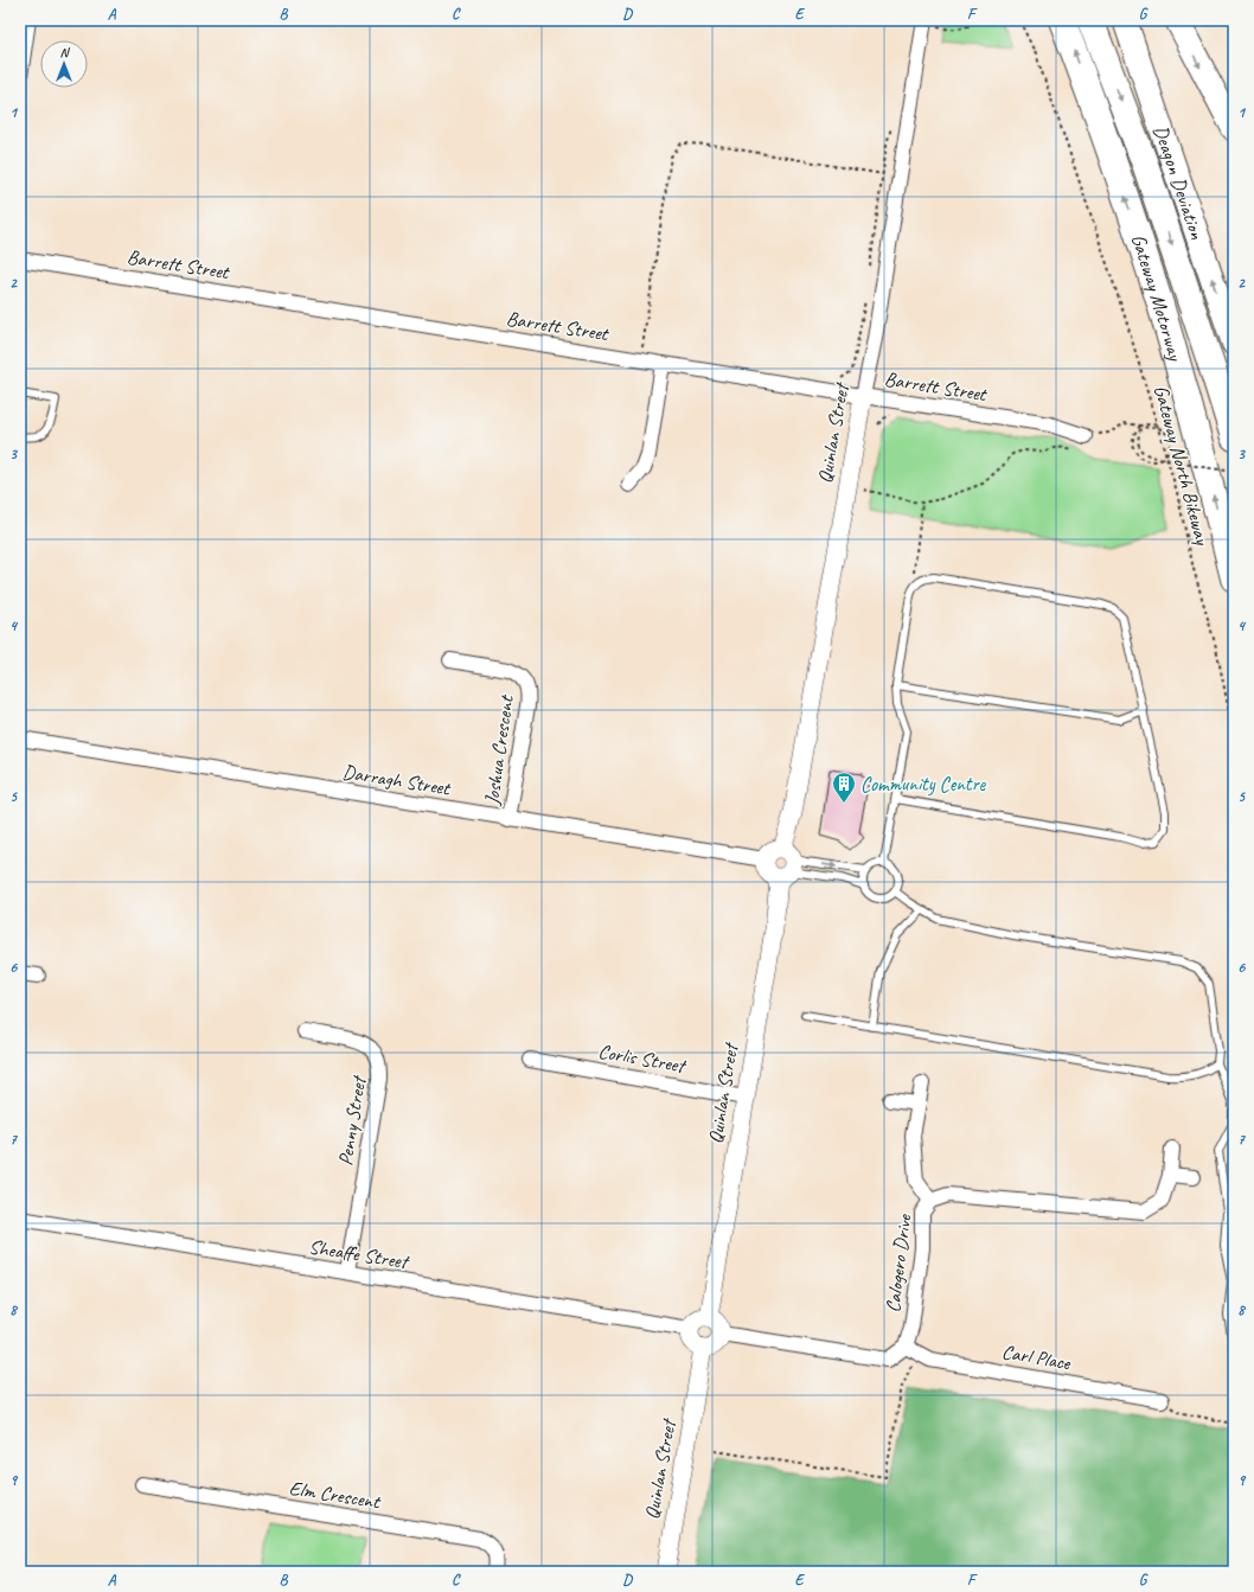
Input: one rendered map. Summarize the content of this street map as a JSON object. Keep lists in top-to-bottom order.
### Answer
{
  "streets": {
    "highway": ["Deagon Deviation", "Gateway Motorway"],
    "street": [
      "Barrett Street",
      "Quinlan Street",
      "Joshua Crescent",
      "Darragh Street",
      "Corlis Street",
      "Penny Street",
      "Sheaffe Street",
      "Calogero Drive",
      "Carl Place",
      "Elm Crescent"
    ],
    "path": ["Gateway North Bikeway"]
  },
  "crossings": [
    ["Barrett Street", "Quinlan Street"],
    ["Quinlan Street", "Corlis Street"],
    ["Quinlan Street", "Sheaffe Street"],
    ["Joshua Crescent", "Darragh Street"],
    ["Penny Street", "Sheaffe Street"],
    ["Calogero Drive", "Carl Place"]
  ],
  "places": {
    "building": ["Community Centre"]
  },
  "north": "top",
  "grid": {
    "columns": [
      "A",
      "B",
      "C",
      "D",
      "E",
      "F",
      "G"
    ],
    "rows": [
      "1",
      "2",
      "3",
      "4",
      "5",
      "6",
      "7",
      "8",
      "9"
    ]
  }
}
